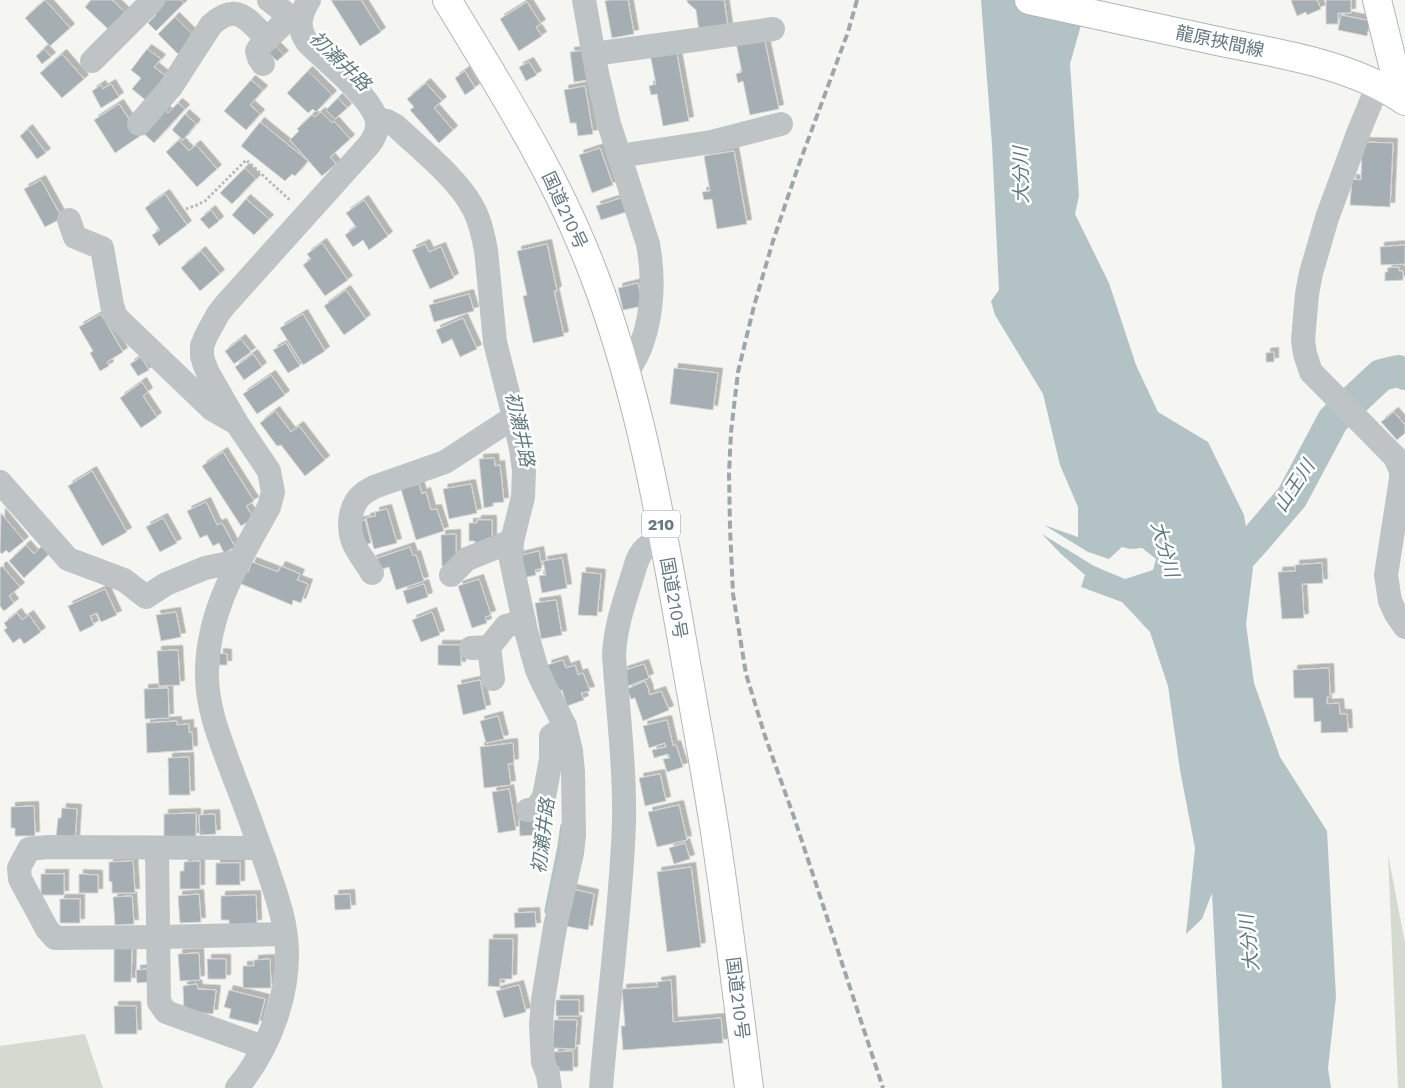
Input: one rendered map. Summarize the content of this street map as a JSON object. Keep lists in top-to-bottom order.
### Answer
{
  "streets": {
    "main road": ["龍原挾間線", "国道210号", "210"]
  },
  "water": ["初瀬井路", "大分川", "山王川"]
}
